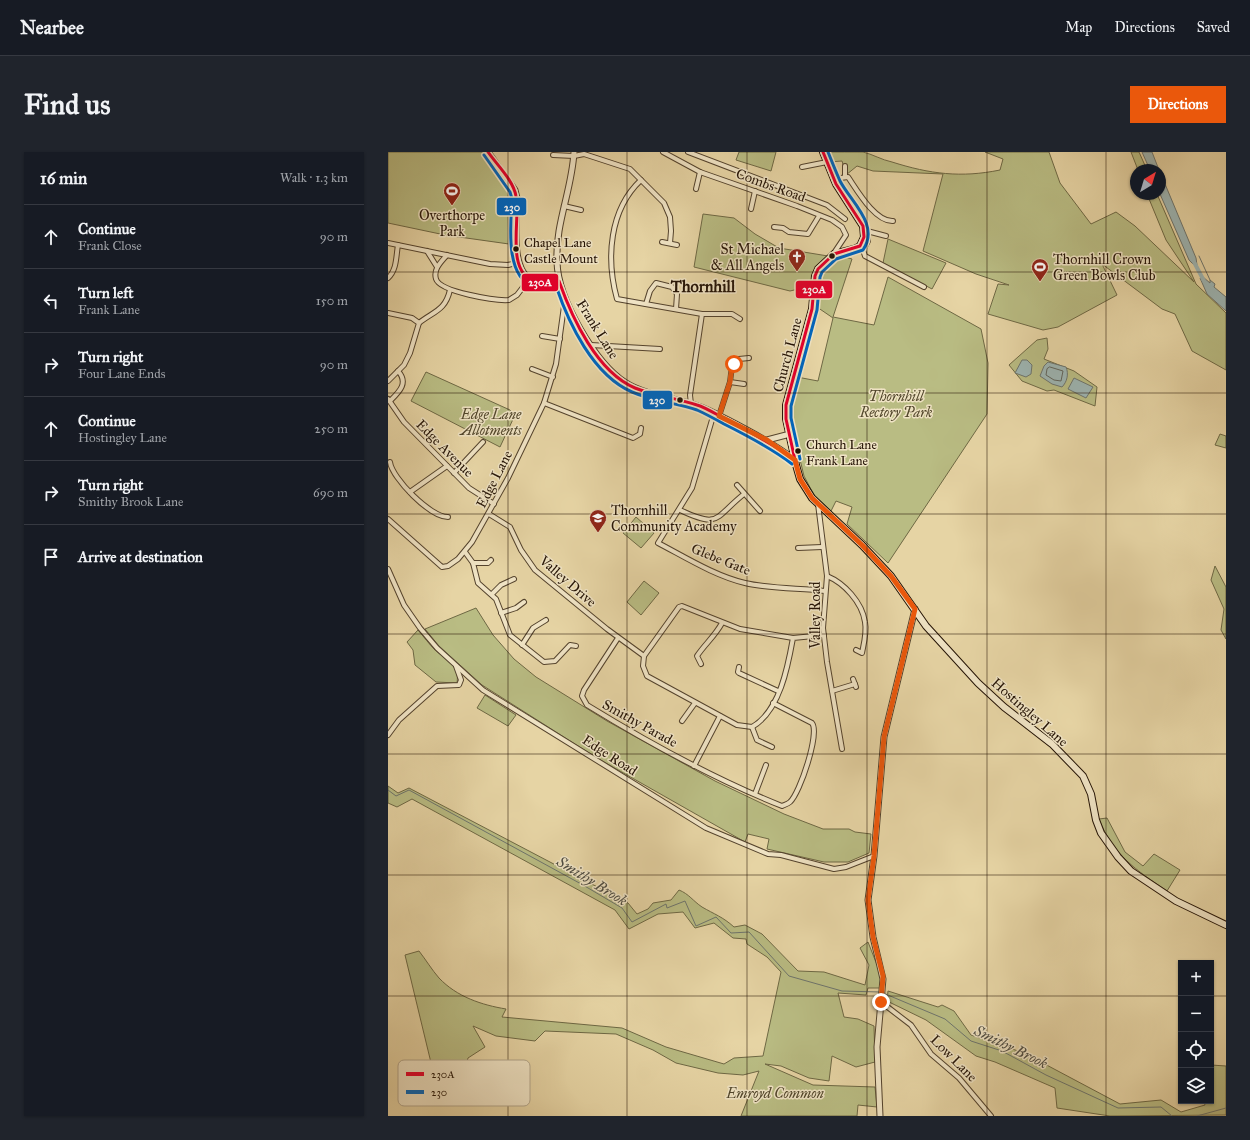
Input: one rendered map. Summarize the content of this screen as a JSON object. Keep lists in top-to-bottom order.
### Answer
{
  "streets": {
    "main road": ["Church Lane", "Hostingley Lane"],
    "street": [
      "Combs Road",
      "Frank Lane",
      "Edge Avenue",
      "Edge Lane",
      "Glebe Gate",
      "Valley Drive",
      "Valley Road",
      "Smithy Parade",
      "Edge Road",
      "Low Lane"
    ]
  },
  "crossings": [
    ["Combs Road", "Church Lane"],
    ["Frank Lane", "Church Lane"],
    ["Frank Lane", "Edge Lane"],
    ["Church Lane", "Valley Road"],
    ["Church Lane", "Hostingley Lane"],
    ["Edge Avenue", "Edge Lane"],
    ["Edge Lane", "Valley Drive"],
    ["Glebe Gate", "Valley Road"],
    ["Valley Drive", "Smithy Parade"],
    ["Valley Road", "Hostingley Lane"]
  ],
  "districts": ["Thornhill"],
  "water": ["Smithy Brook"],
  "parks": ["Thornhill Rectory Park", "Edge Lane Allotments", "Emroyd Common"],
  "places": {
    "sports": ["Overthorpe Park", "Thornhill Crown Green Bowls Club"],
    "other": ["Chapel Lane Castle Mount", "Church Lane Frank Lane"],
    "church": ["St Michael & All Angels"],
    "school or university": ["Thornhill Community Academy"]
  },
  "lines": ["transit line 230A", "transit line 230"],
  "legend": ["230A", "230"],
  "north": "top right",
  "page": {
    "header": "Nearbee",
    "nav": ["Map", "Directions", "Saved"],
    "buttons": "Directions",
    "title": "Find us",
    "heading": ["16 min", "Walk · 1.3 km"],
    "list": [
      ["Continue", "Frank Close", "90 m"],
      ["Turn left", "Frank Lane", "150 m"],
      ["Turn right", "Four Lane Ends", "90 m"],
      ["Continue", "Hostingley Lane", "250 m"],
      ["Turn right", "Smithy Brook Lane", "690 m"],
      "Arrive at destination"
    ],
    "map_buttons": ["+", "−"]
  }
}
